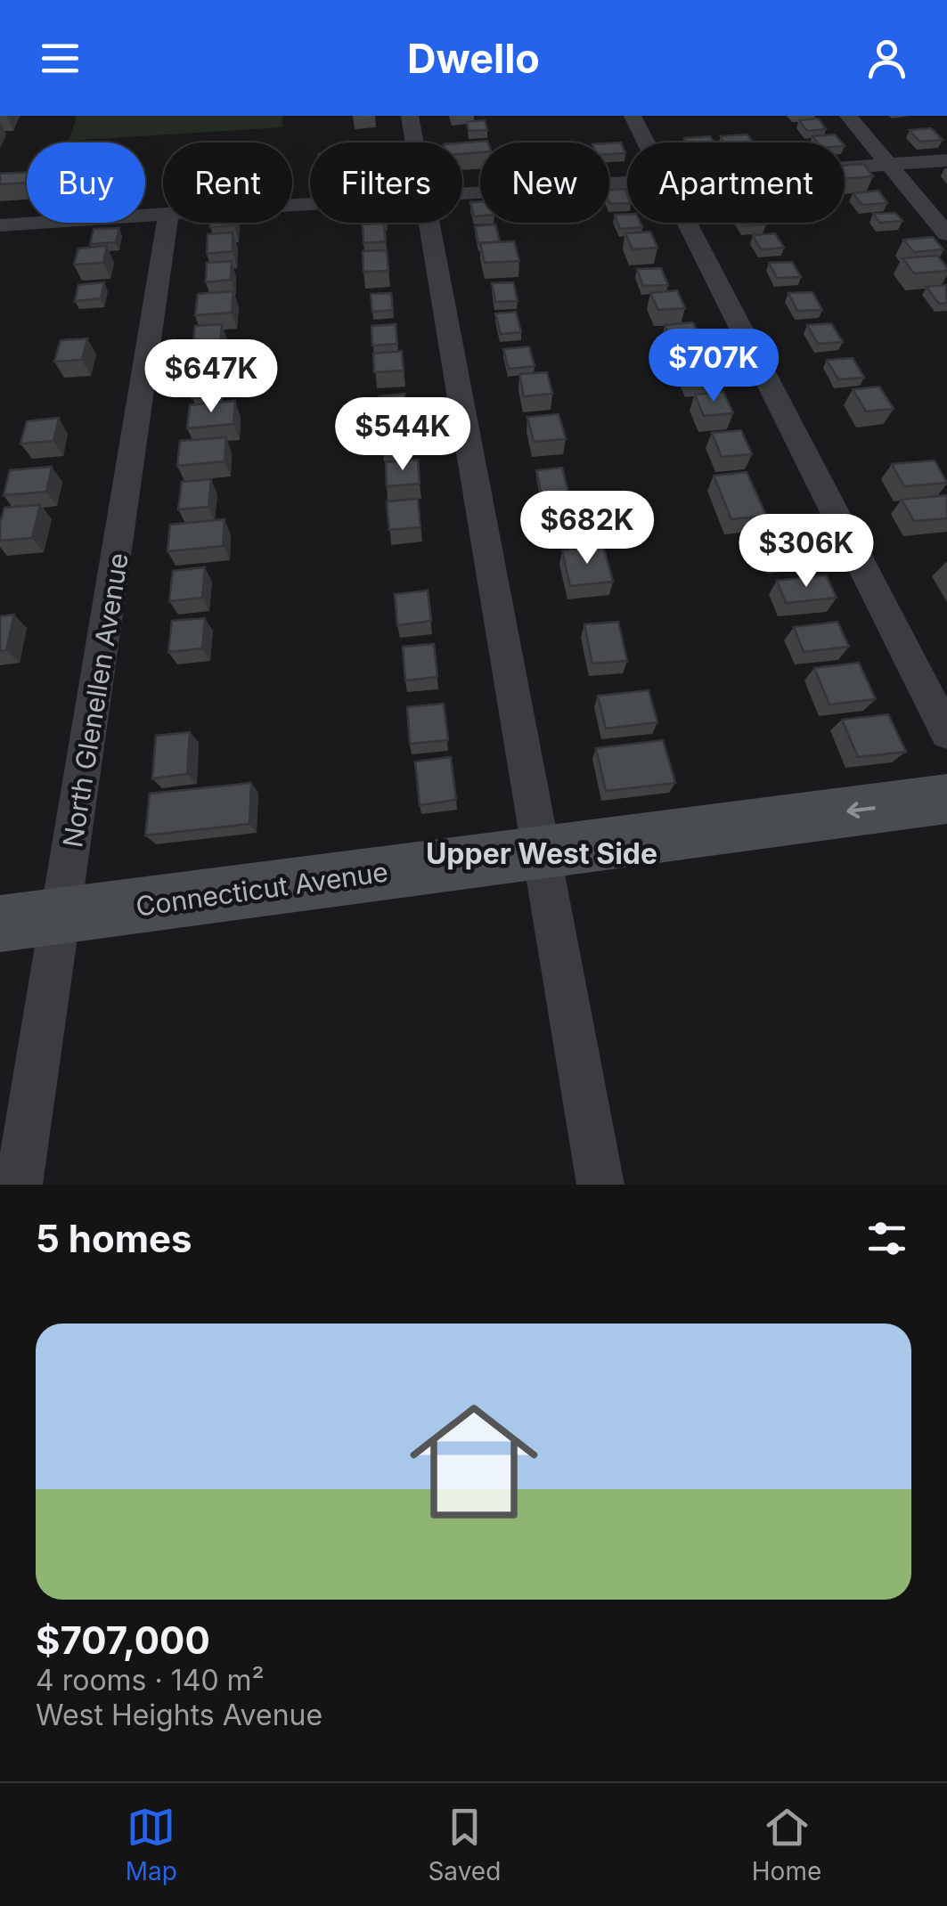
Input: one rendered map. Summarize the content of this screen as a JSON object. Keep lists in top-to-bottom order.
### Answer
{
  "streets": {
    "street": ["North Glenellen Avenue", "Connecticut Avenue"]
  },
  "crossings": [
    ["North Glenellen Avenue", "Connecticut Avenue"]
  ],
  "one_way": ["Connecticut Avenue"],
  "districts": ["Upper West Side"],
  "page": {
    "header": "Dwello",
    "chip": [
      "Buy",
      "Rent",
      "Filters",
      "New",
      "Apartment"
    ],
    "price": [
      "$707K",
      "$647K",
      "$544K",
      "$682K",
      "$306K"
    ],
    "heading": "5 homes",
    "list": [
      {
        "name": "$707,000",
        "note": "4 rooms · 140 m² · West Heights Avenue"
      }
    ],
    "tabs": ["Map", "Saved", "Home"]
  }
}
